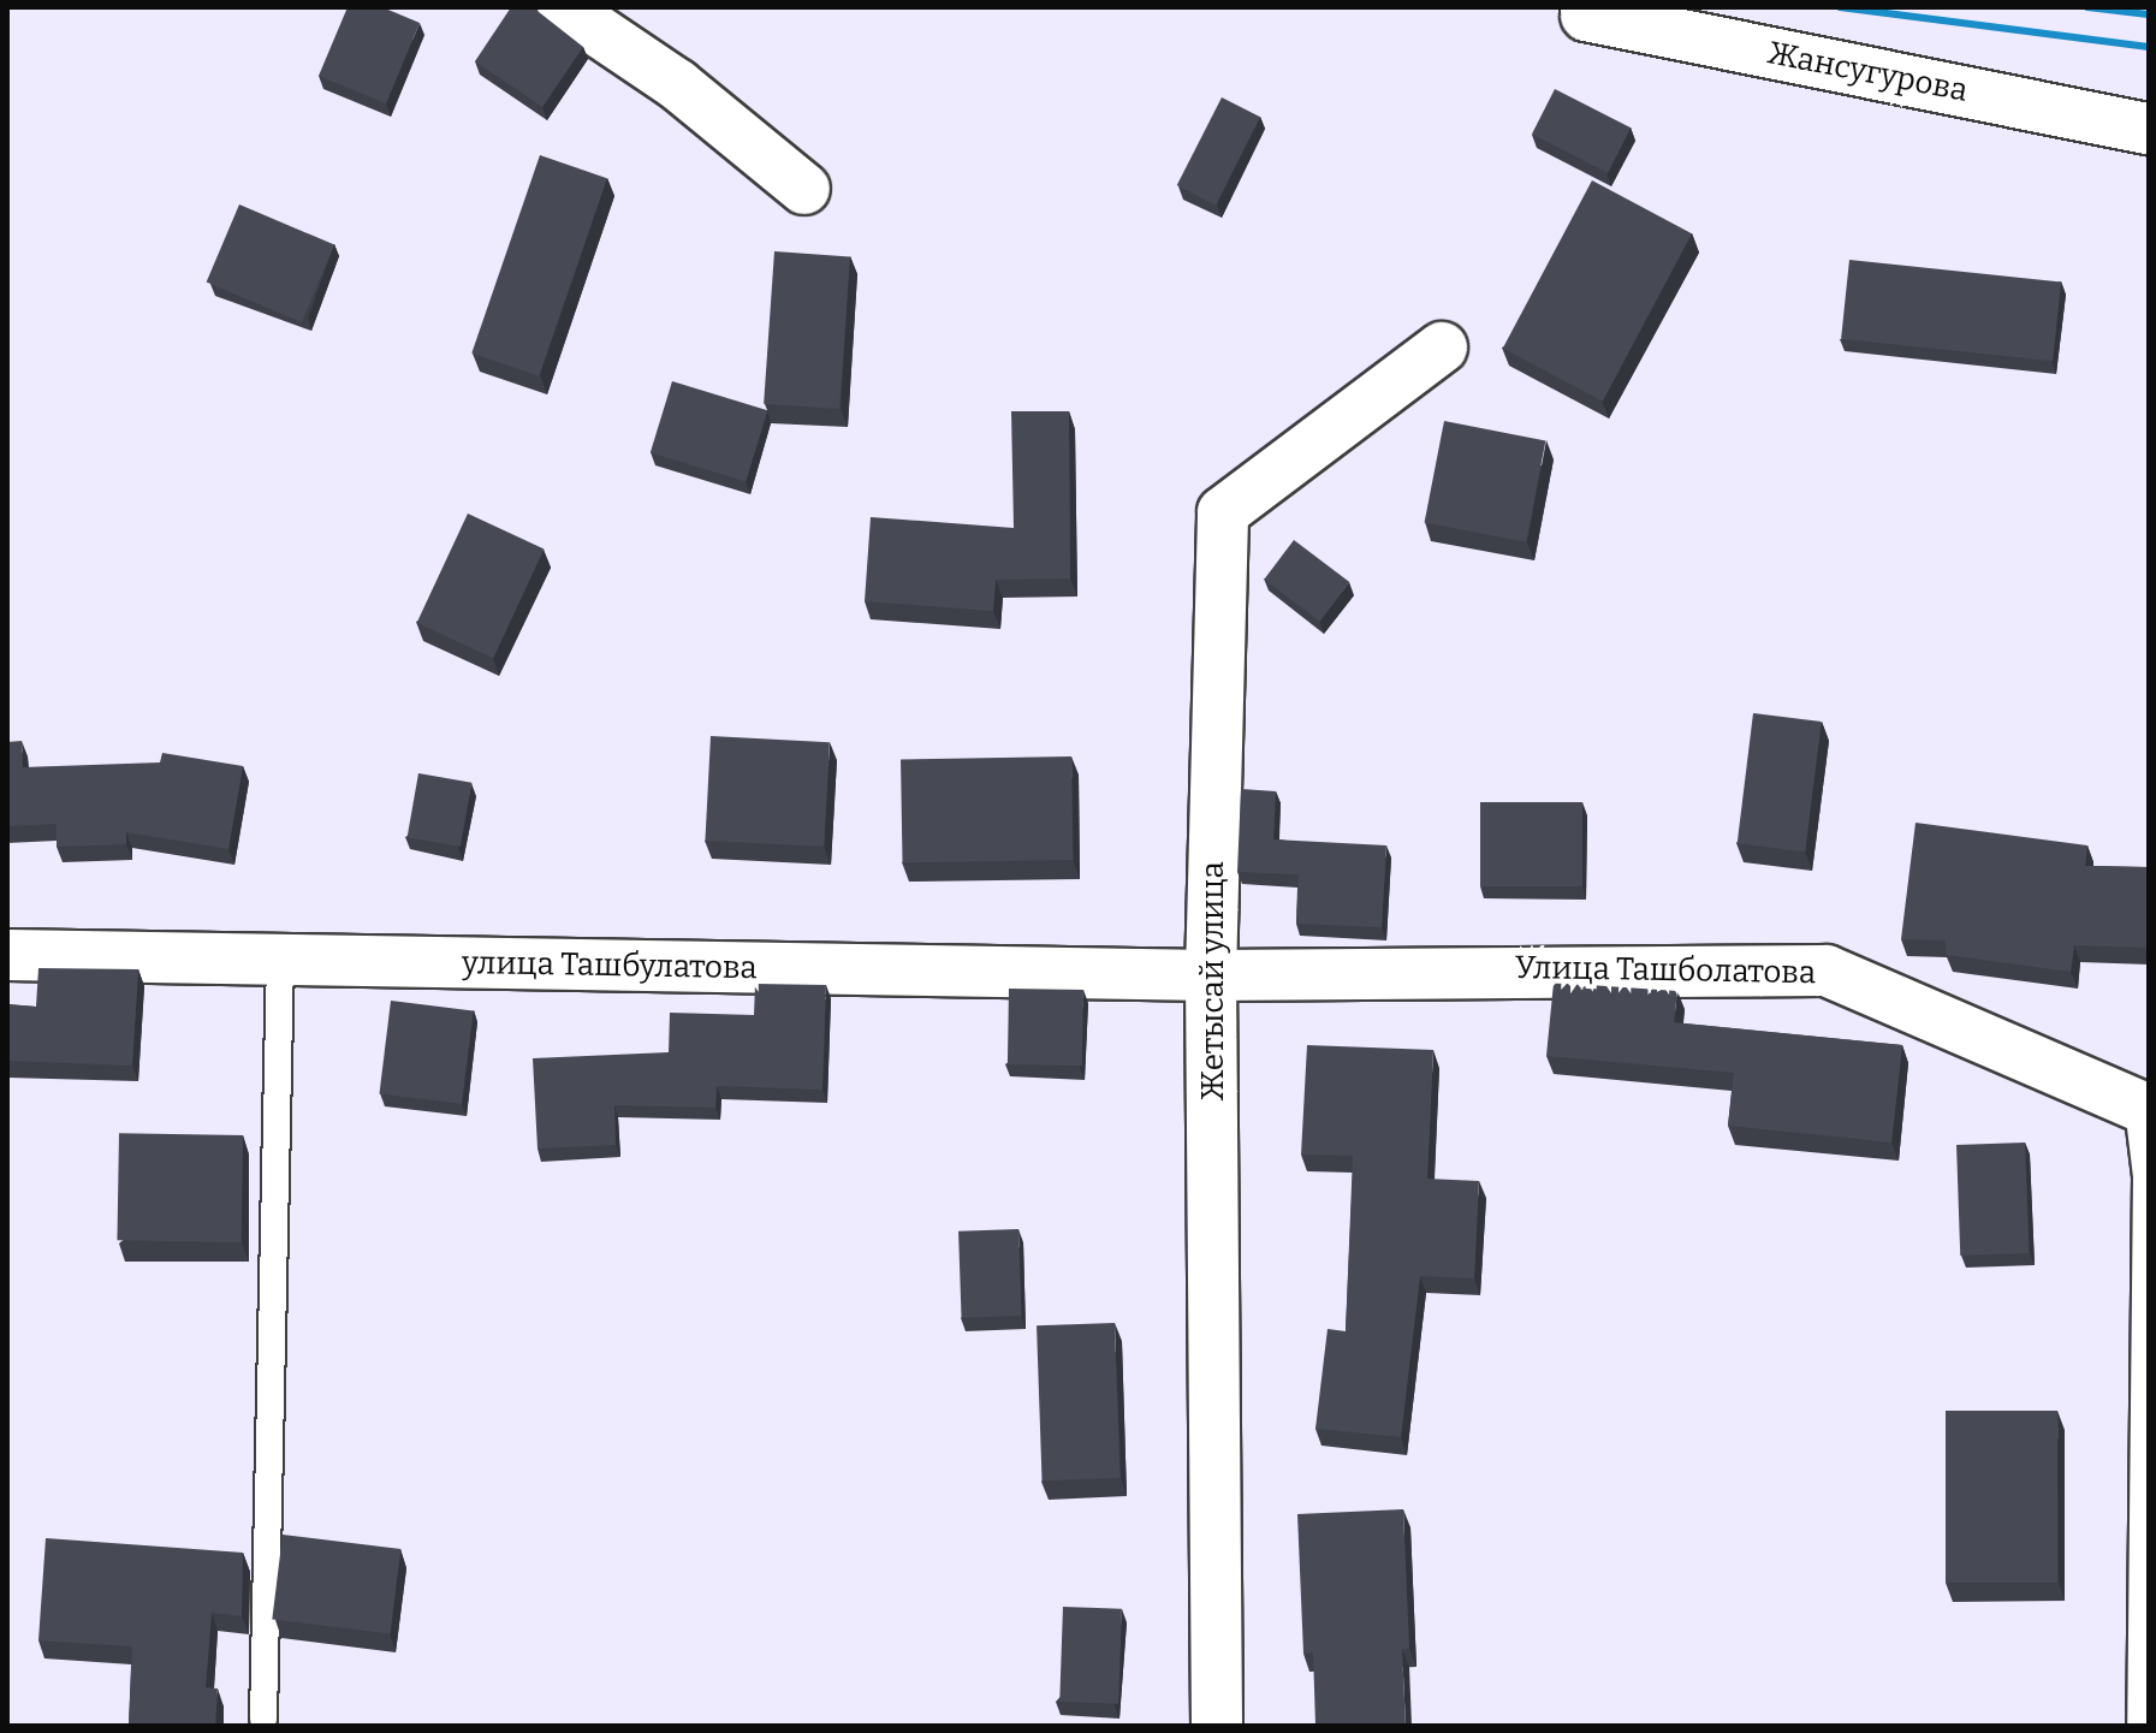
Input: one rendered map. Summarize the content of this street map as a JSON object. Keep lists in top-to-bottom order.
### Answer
{
  "streets": {
    "street": [
      "Жансугурова",
      "улица Ташбулатова",
      "Улица Ташболатова",
      "Жетысай улица"
    ]
  },
  "crossings": [
    ["улица Ташбулатова", "Улица Ташболатова"],
    ["улица Ташбулатова", "Жетысай улица"],
    ["Улица Ташболатова", "Жетысай улица"]
  ]
}
